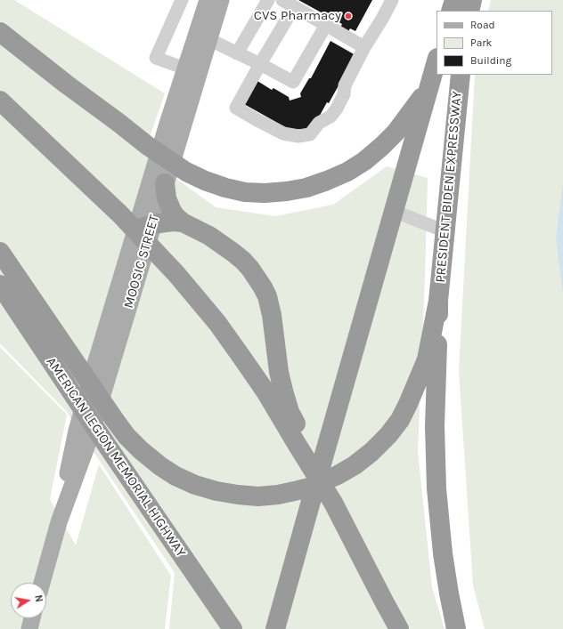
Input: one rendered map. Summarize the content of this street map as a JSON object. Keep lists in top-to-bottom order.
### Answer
{
  "streets": {
    "highway": ["PRESIDENT BIDEN EXPRESSWAY", "AMERICAN LEGION MEMORIAL HIGHWAY"],
    "main road": ["MOOSIC STREET"]
  },
  "places": ["CVS Pharmacy"],
  "legend": ["Road", "Park", "Building"],
  "north": "right"
}
